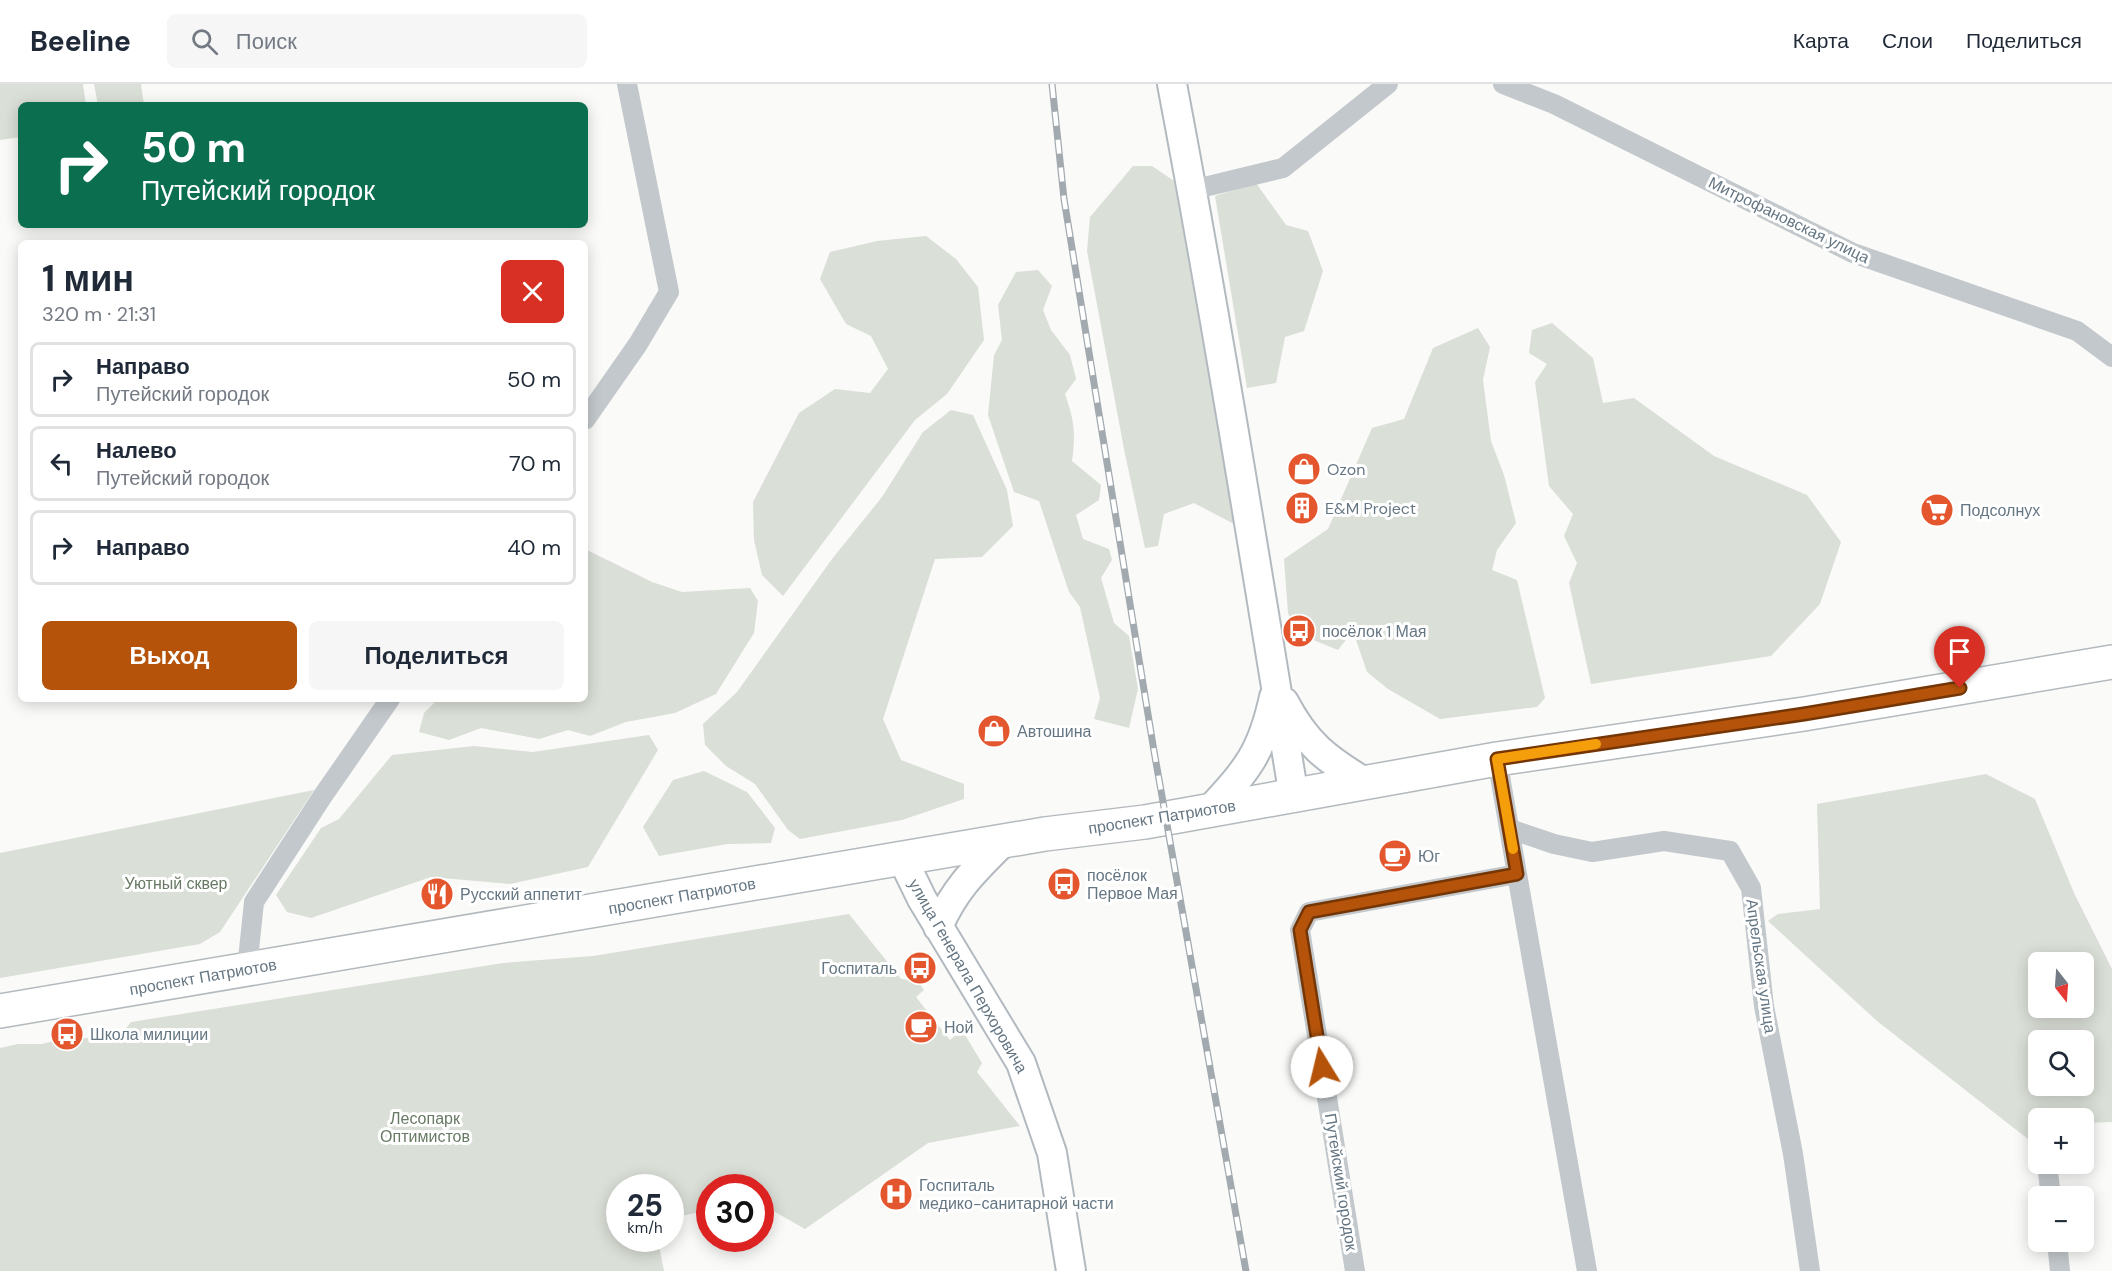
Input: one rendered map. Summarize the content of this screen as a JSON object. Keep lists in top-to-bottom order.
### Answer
{
  "streets": {
    "highway": ["проспект Патриотов"],
    "street": [
      "Митрофановская улица",
      "Апрельская улица",
      "улица Генерала Перхоровича",
      "Путейский городок"
    ]
  },
  "crossings": [
    ["проспект Патриотов", "улица Генерала Перхоровича"]
  ],
  "parks": ["Уютный сквер", "Лесопарк Оптимистов"],
  "places": {
    "shop": ["Ozon", "Автошина"],
    "building": ["E&M Project"],
    "supermarket": ["Подсолнух"],
    "bus stop": [
      "посёлок 1 Мая",
      "посёлок Первое Мая",
      "Госпиталь",
      "Школа милиции"
    ],
    "cafe": ["Юг", "Ной"],
    "restaurant": ["Русский аппетит"],
    "hospital": ["Госпиталь медико-санитарной части"]
  },
  "north": "bottom",
  "page": {
    "header": "Beeline",
    "search": "Поиск",
    "nav": ["Карта", "Слои", "Поделиться"],
    "turn": ["50 m", "Путейский городок"],
    "heading": ["1 мин", "320 m · 21:31"],
    "list": [
      {
        "name": "Направо",
        "note": "Путейский городок",
        "value": "50 m"
      },
      {
        "name": "Налево",
        "note": "Путейский городок",
        "value": "70 m"
      },
      {
        "name": "Направо",
        "value": "40 m"
      }
    ],
    "buttons": ["Выход", "Поделиться"],
    "map_buttons": ["+", "−"],
    "speed": "25 km/h",
    "limit": "30"
  }
}
